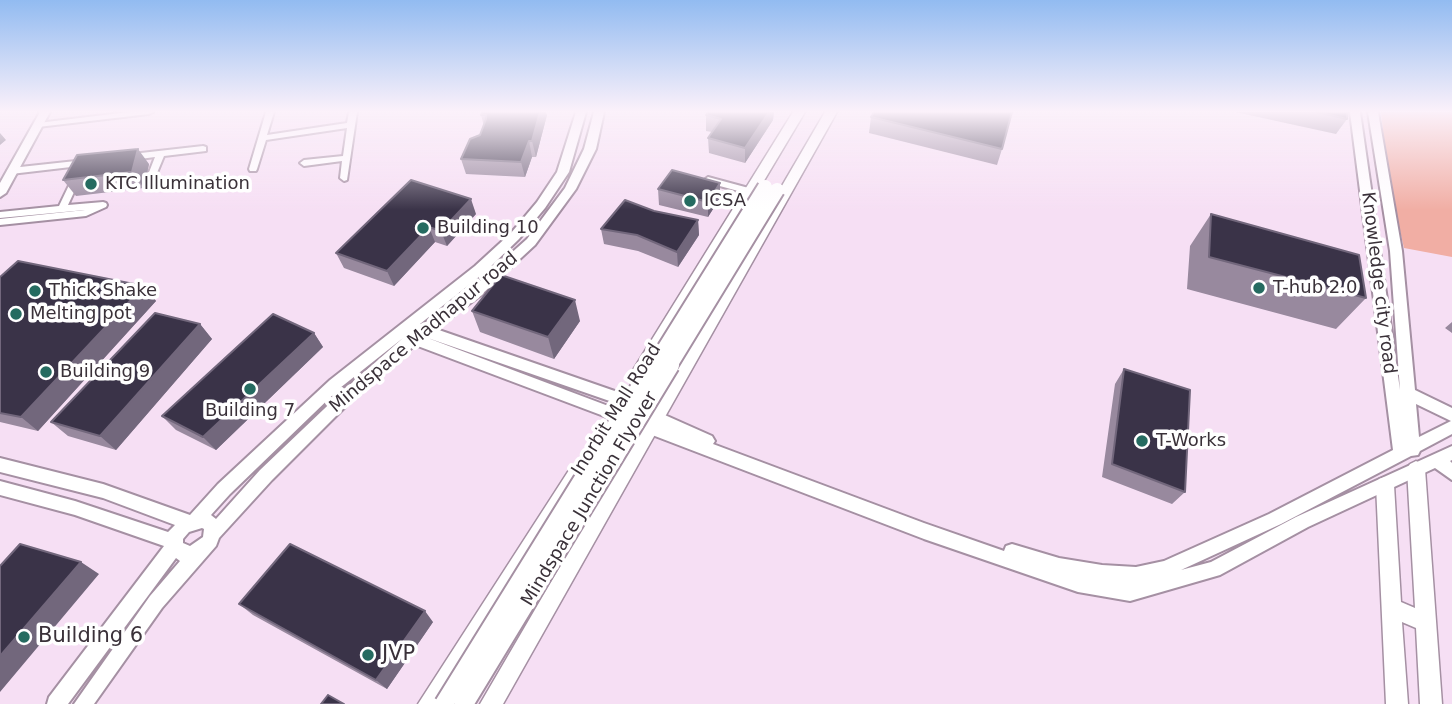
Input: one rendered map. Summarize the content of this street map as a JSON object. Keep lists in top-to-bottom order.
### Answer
{
  "streets": {
    "main road": ["Inorbit Mall Road", "Mindspace Junction Flyover"],
    "street": ["Knowledge city road", "Mindspace Madhapur road"]
  },
  "crossings": [
    ["Inorbit Mall Road", "Mindspace Junction Flyover"]
  ],
  "places": [
    "KTC Illumination",
    "ICSA",
    "Building 10",
    "T-hub 2.0",
    "Thick Shake",
    "Melting pot",
    "Building 9",
    "Building 7",
    "T-Works",
    "Building 6",
    "JVP"
  ]
}
